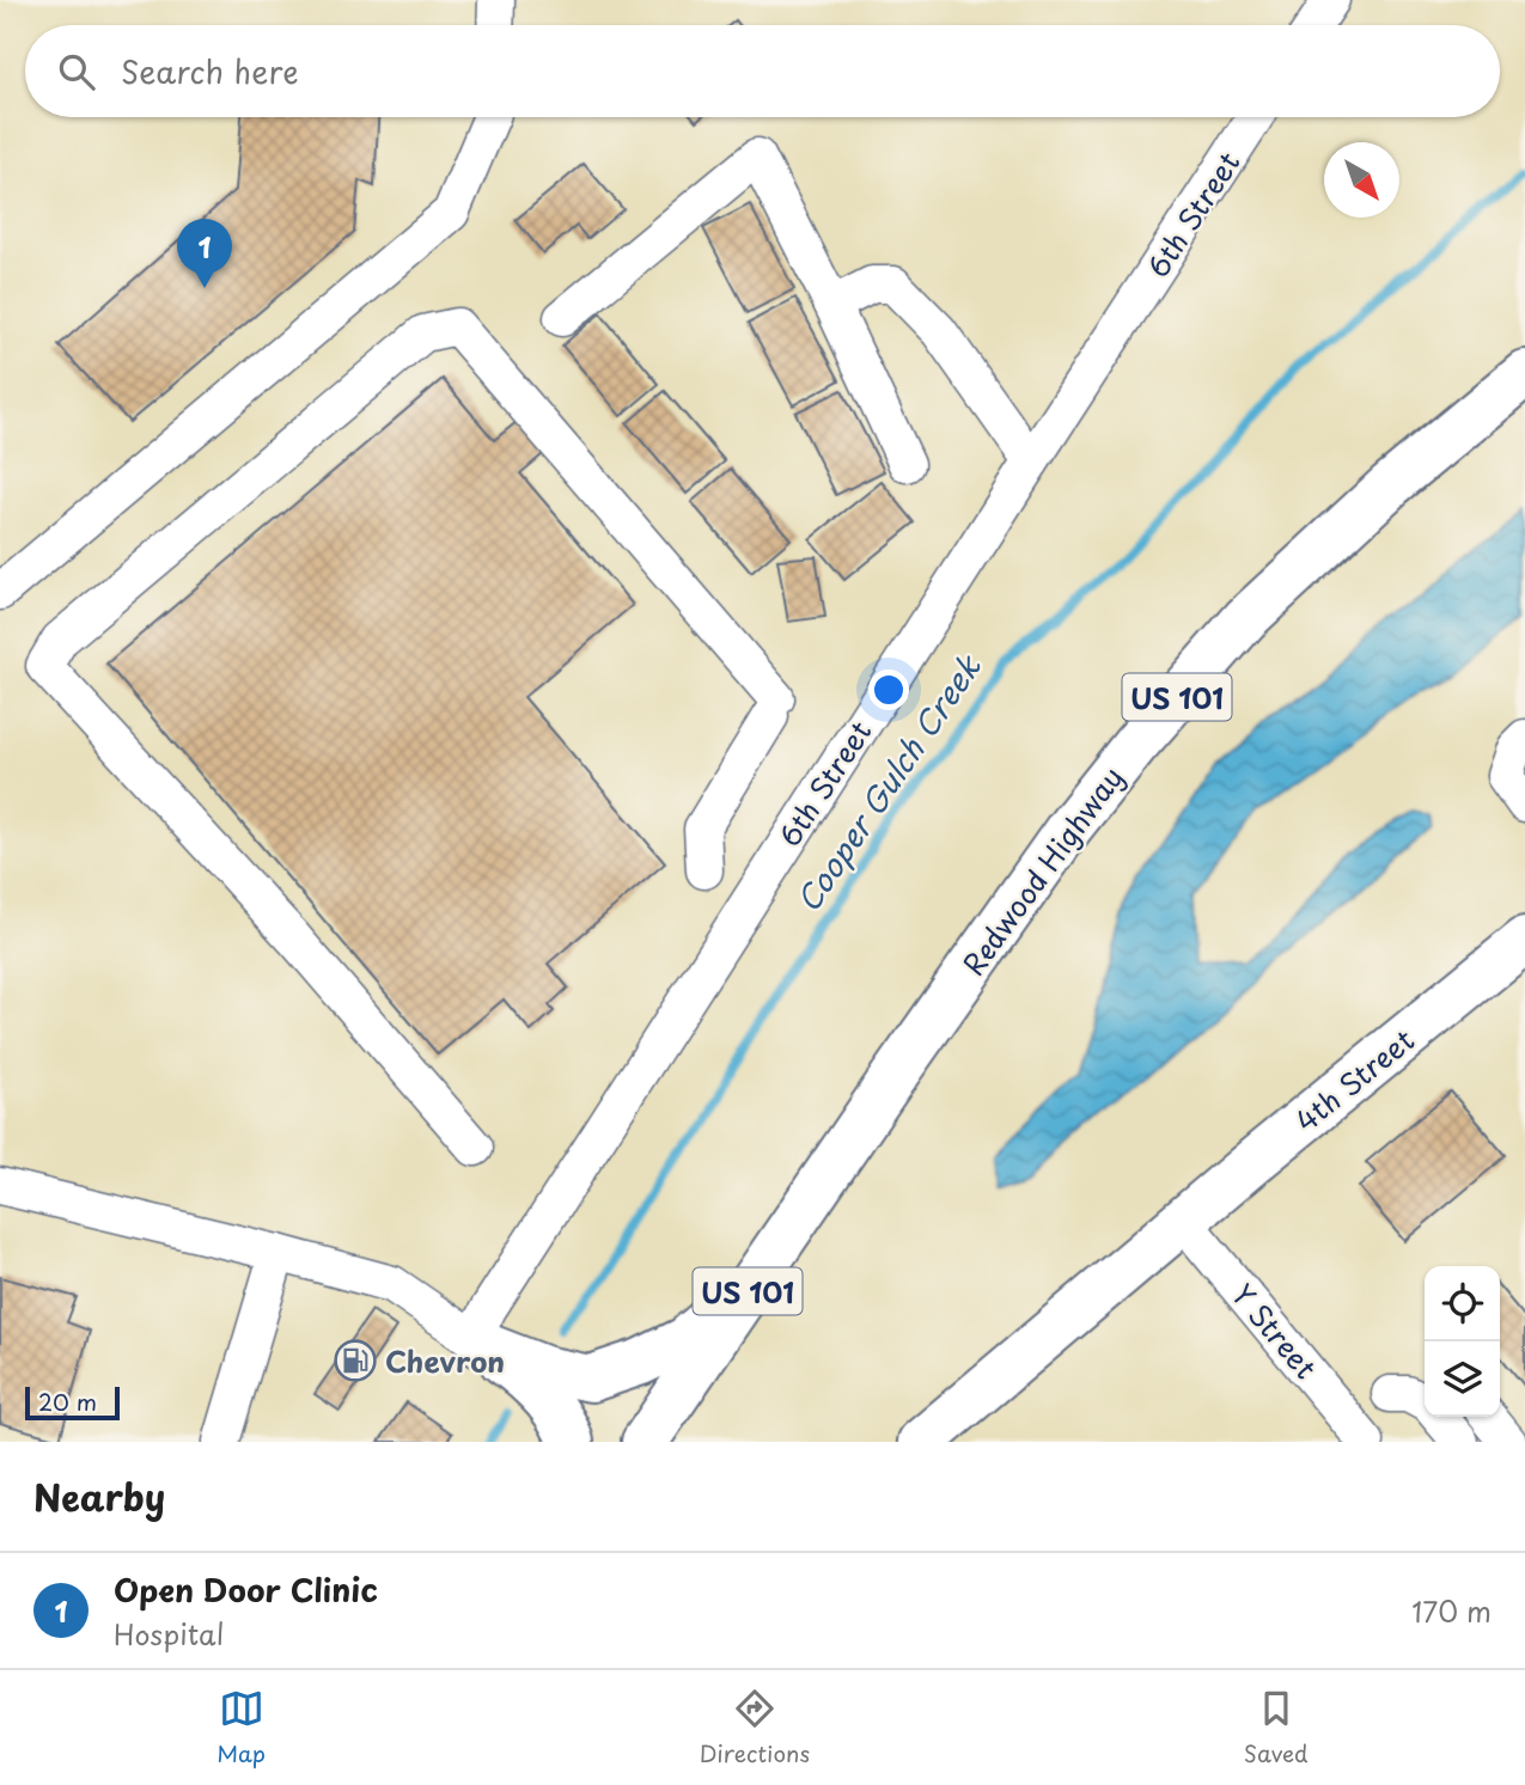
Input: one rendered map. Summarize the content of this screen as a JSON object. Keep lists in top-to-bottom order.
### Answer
{
  "streets": {
    "highway": ["US 101", "Redwood Highway", "4th Street"],
    "street": ["6th Street", "Y Street"]
  },
  "crossings": [
    ["4th Street", "Y Street"]
  ],
  "water": ["Cooper Gulch Creek"],
  "places": {
    "fuel station": ["Chevron"]
  },
  "scale_bar": "20 m",
  "north": "bottom right",
  "page": {
    "search": "Search here",
    "pins": "1",
    "scale": "20 m",
    "heading": "Nearby",
    "list": [
      {
        "mark": "1",
        "name": "Open Door Clinic",
        "note": "Hospital",
        "value": "170 m"
      }
    ],
    "nav": ["Map", "Directions", "Saved"]
  }
}
